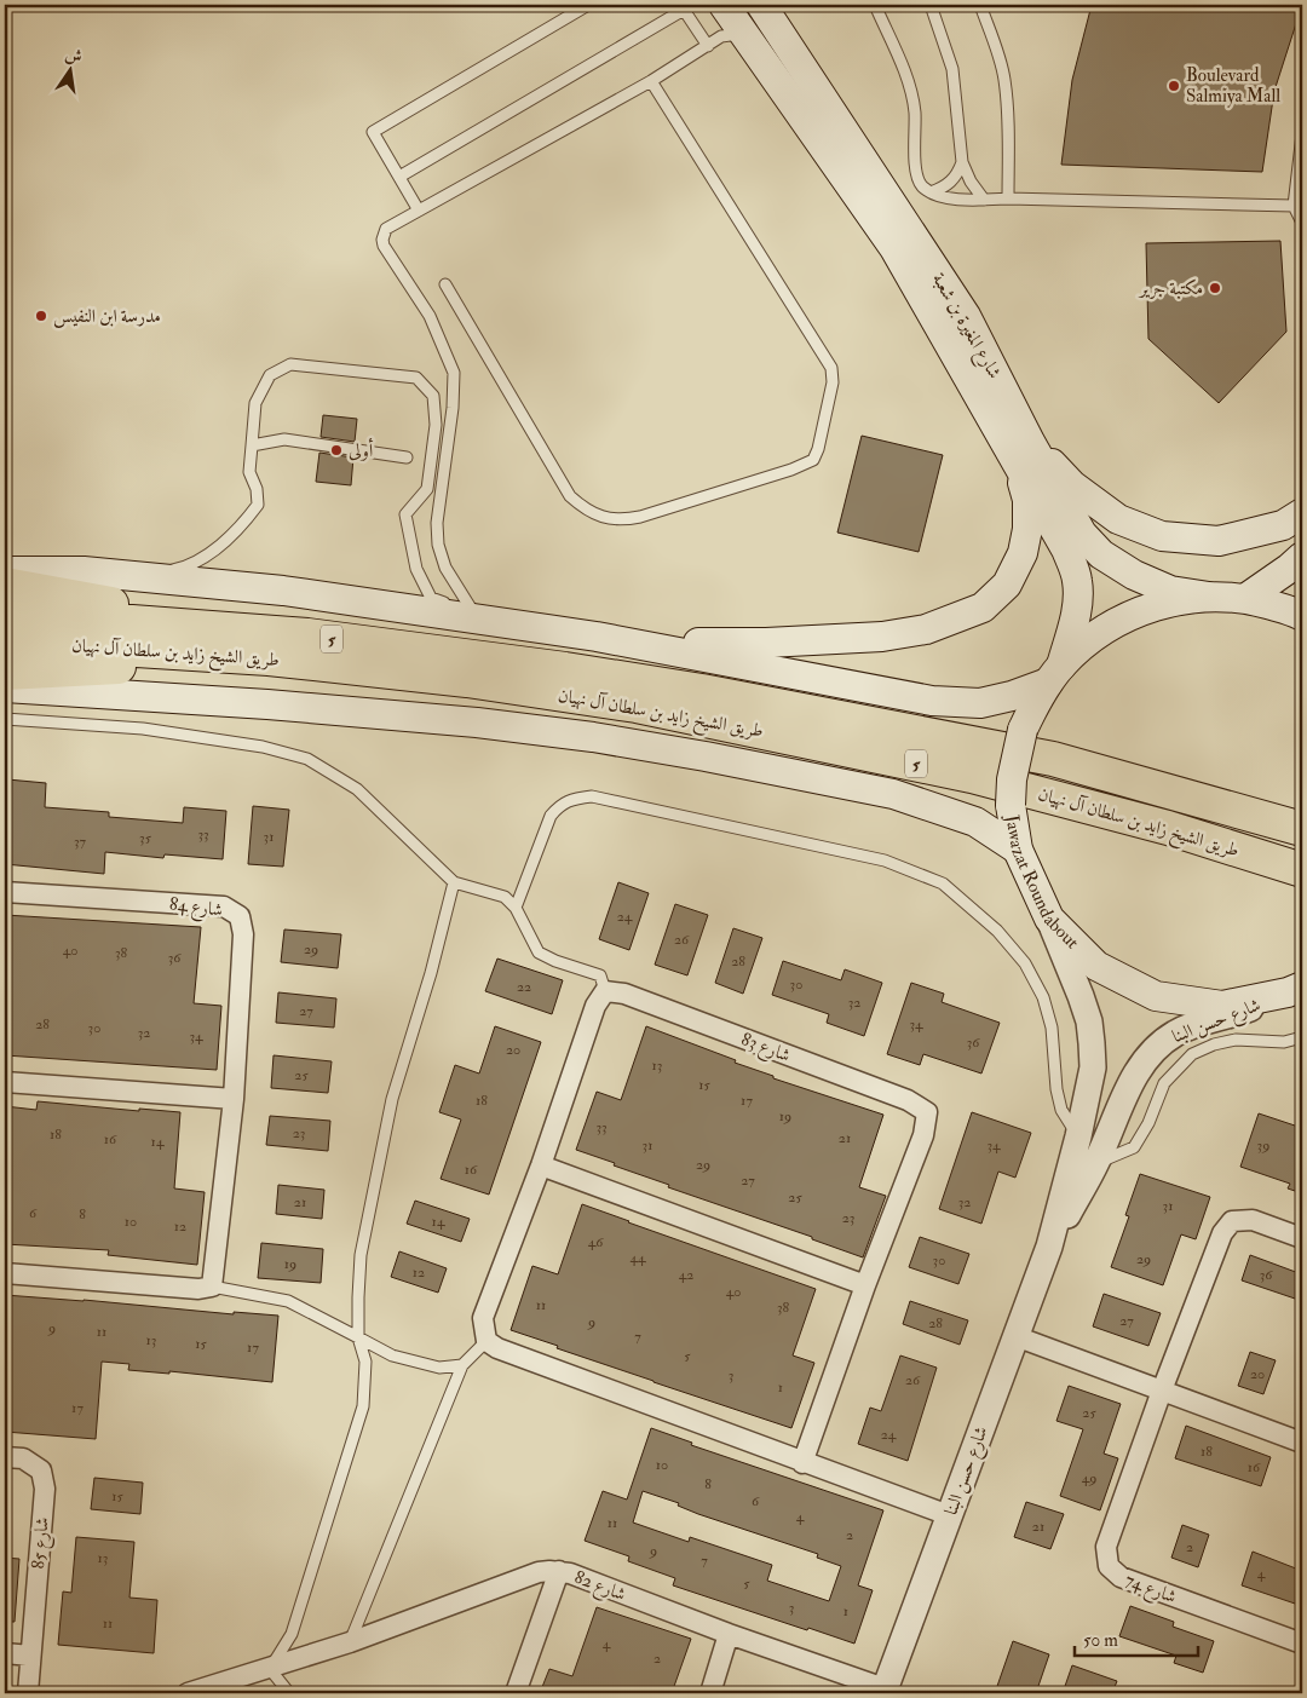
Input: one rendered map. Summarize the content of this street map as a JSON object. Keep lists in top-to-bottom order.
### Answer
{
  "streets": {
    "highway": ["5", "طريق الشيخ زايد بن سلطان آل نهيان"],
    "main road": ["شارع المغيرة بن شعبة", "Jawazat Roundabout"],
    "street": [
      "شارع 84",
      "شارع حسن البنا",
      "شارع 83",
      "شارع 85",
      "شارع 82",
      "شارع 74"
    ]
  },
  "crossings": [
    ["شارع المغيرة بن شعبة", "Jawazat Roundabout"],
    ["Jawazat Roundabout", "شارع حسن البنا"],
    ["شارع حسن البنا", "شارع 82"]
  ],
  "places": [
    "Boulevard Salmiya Mall",
    "مكتبة جرير",
    "مدرسة ابن النفيس",
    "أولى"
  ],
  "house_numbers": [
    "33",
    "31",
    "35",
    "37",
    "24",
    "26",
    "29",
    "40",
    "38",
    "36",
    "28",
    "30",
    "22",
    "32",
    "27",
    "28",
    "34",
    "30",
    "32",
    "34",
    "36",
    "20",
    "13",
    "25",
    "15",
    "18",
    "17",
    "19",
    "33",
    "23",
    "18",
    "21",
    "16",
    "14",
    "31",
    "34",
    "39",
    "29",
    "16",
    "27",
    "25",
    "21",
    "32",
    "31",
    "6",
    "8",
    "23",
    "10",
    "14",
    "12",
    "46",
    "44",
    "29",
    "30",
    "19",
    "12",
    "42",
    "36",
    "40",
    "11",
    "38",
    "27",
    "9",
    "28",
    "9",
    "11",
    "7",
    "13",
    "15",
    "17",
    "5",
    "20",
    "3",
    "26",
    "1",
    "17",
    "25",
    "24",
    "18",
    "10",
    "16",
    "49",
    "8",
    "15",
    "6",
    "4",
    "11",
    "21",
    "2",
    "2",
    "9",
    "13",
    "7",
    "4",
    "5",
    "3",
    "1",
    "11",
    "4",
    "2"
  ],
  "scale_bar": "50 m",
  "north": "top"
}
